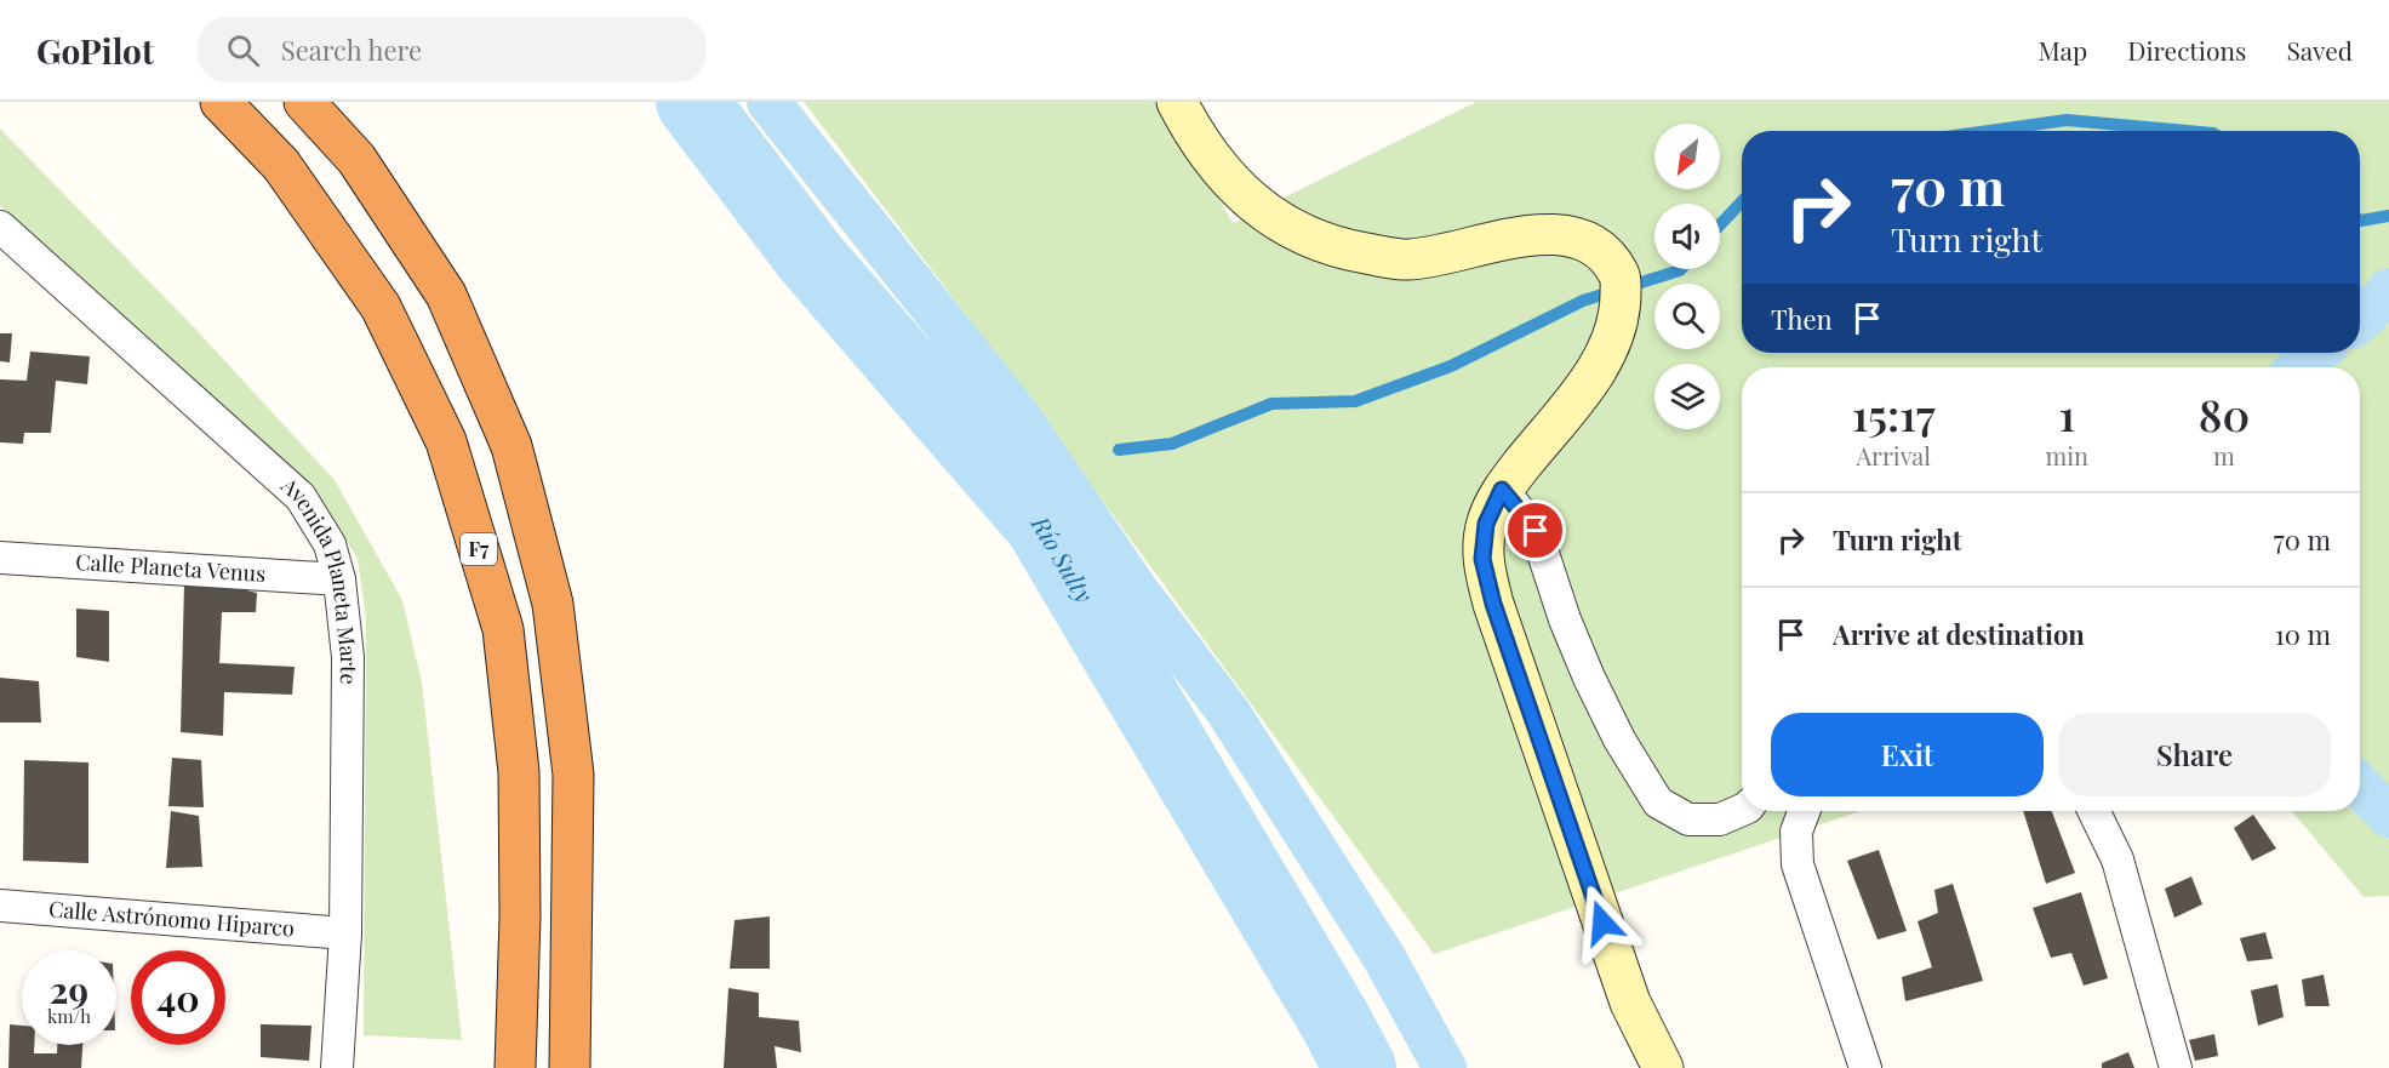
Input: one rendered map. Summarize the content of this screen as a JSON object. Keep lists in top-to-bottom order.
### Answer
{
  "streets": {
    "highway": ["F7"],
    "street": ["Calle Planeta Venus", "Avenida Planeta Marte", "Calle Astrónomo Hiparco"]
  },
  "crossings": [
    ["Calle Planeta Venus", "Avenida Planeta Marte"],
    ["Avenida Planeta Marte", "Calle Astrónomo Hiparco"]
  ],
  "water": ["Río Sulty"],
  "north": "bottom left",
  "page": {
    "header": "GoPilot",
    "search": "Search here",
    "nav": ["Map", "Directions", "Saved"],
    "turn": ["70 m", "Turn right"],
    "then": "Then",
    "eta": [
      "15:17",
      "Arrival",
      "1",
      "min",
      "80",
      "m"
    ],
    "list": [
      {
        "name": "Turn right",
        "value": "70 m"
      },
      {
        "name": "Arrive at destination",
        "value": "10 m"
      }
    ],
    "buttons": ["Exit", "Share"],
    "speed": "29 km/h",
    "limit": "40"
  }
}
